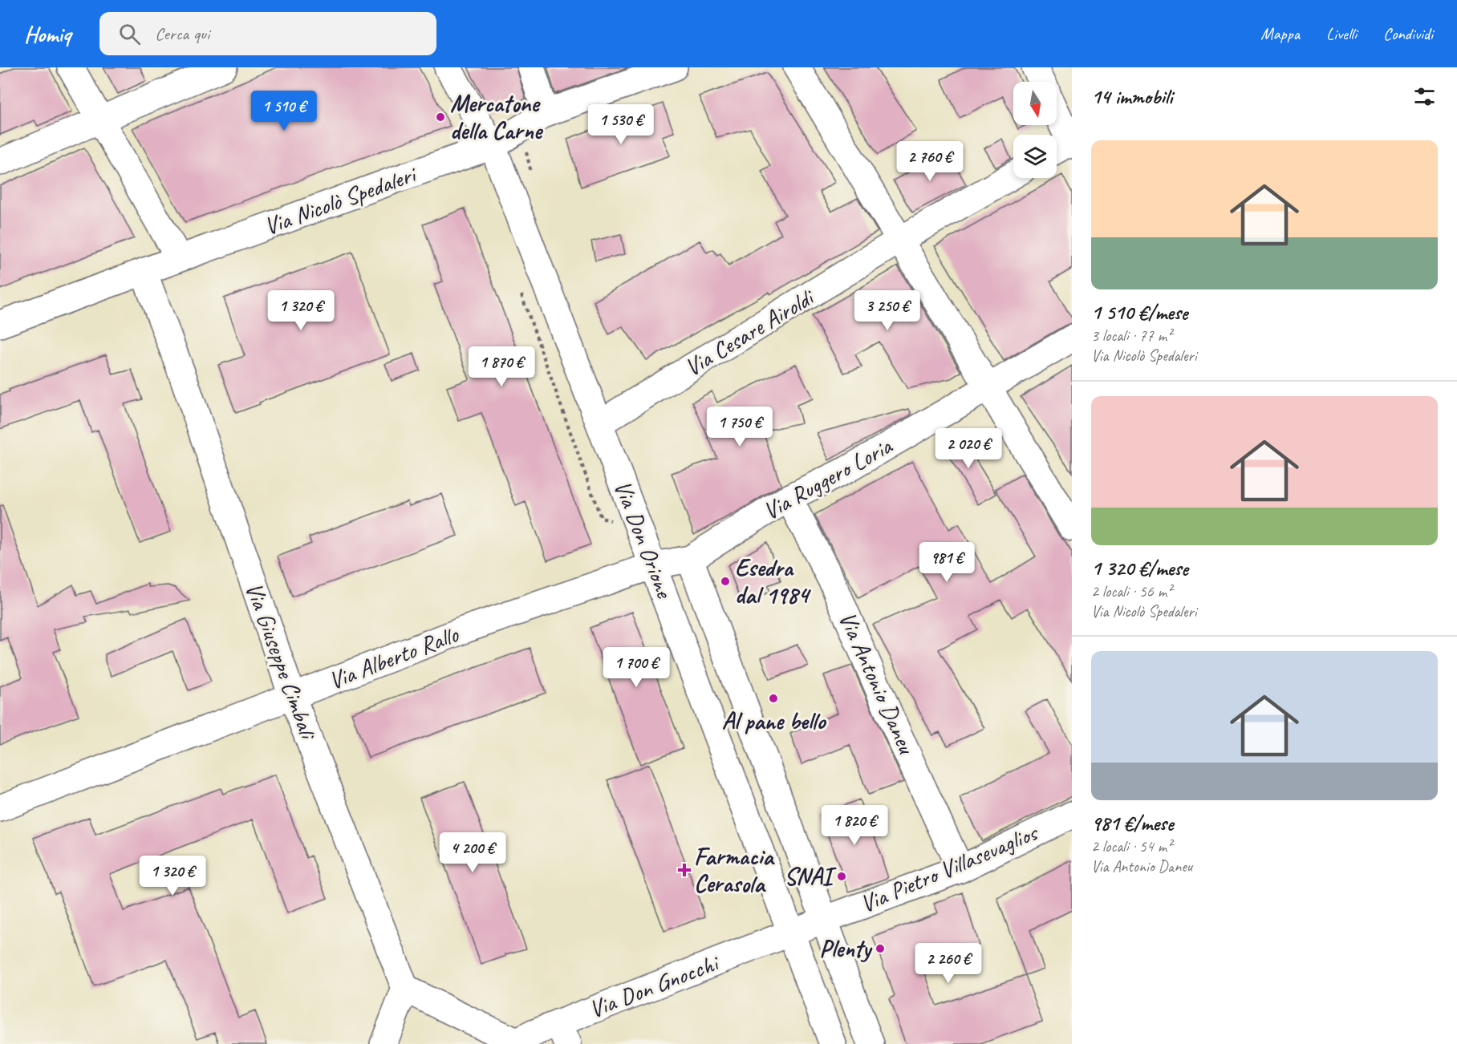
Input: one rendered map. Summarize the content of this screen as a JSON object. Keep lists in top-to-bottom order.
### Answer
{
  "streets": {
    "street": [
      "Via Nicolò Spedaleri",
      "Via Cesare Airoldi",
      "Via Ruggero Loria",
      "Via Don Orione",
      "Via Alberto Rallo",
      "Via Giuseppe Cimbali",
      "Via Antonio Daneu",
      "Via Pietro Villasevaglios",
      "Via Don Gnocchi"
    ]
  },
  "crossings": [
    ["Via Nicolò Spedaleri", "Via Don Orione"],
    ["Via Nicolò Spedaleri", "Via Giuseppe Cimbali"],
    ["Via Cesare Airoldi", "Via Don Orione"],
    ["Via Ruggero Loria", "Via Don Orione"],
    ["Via Ruggero Loria", "Via Alberto Rallo"],
    ["Via Ruggero Loria", "Via Antonio Daneu"],
    ["Via Don Orione", "Via Alberto Rallo"],
    ["Via Don Orione", "Via Pietro Villasevaglios"],
    ["Via Don Orione", "Via Don Gnocchi"],
    ["Via Alberto Rallo", "Via Giuseppe Cimbali"],
    ["Via Antonio Daneu", "Via Pietro Villasevaglios"]
  ],
  "places": {
    "other": [
      "Mercatone della Carne",
      "Esedra dal 1984",
      "Al pane bello",
      "SNAI",
      "Plenty"
    ],
    "health": ["Farmacia Cerasola"]
  },
  "north": "bottom",
  "page": {
    "header": "Homiq",
    "search": "Cerca qui",
    "nav": ["Mappa", "Livelli", "Condividi"],
    "heading": "14 immobili",
    "price": [
      "1 510 €",
      "1 530 €",
      "2 760 €",
      "1 320 €",
      "3 250 €",
      "1 870 €",
      "1 750 €",
      "2 020 €",
      "981 €",
      "1 700 €",
      "1 820 €",
      "4 200 €",
      "1 320 €",
      "2 260 €"
    ],
    "list": [
      {
        "name": "1 510 €/mese",
        "note": "3 locali · 77 m² · Via Nicolò Spedaleri"
      },
      {
        "name": "1 320 €/mese",
        "note": "2 locali · 56 m² · Via Nicolò Spedaleri"
      },
      {
        "name": "981 €/mese",
        "note": "2 locali · 54 m² · Via Antonio Daneu"
      }
    ]
  }
}
